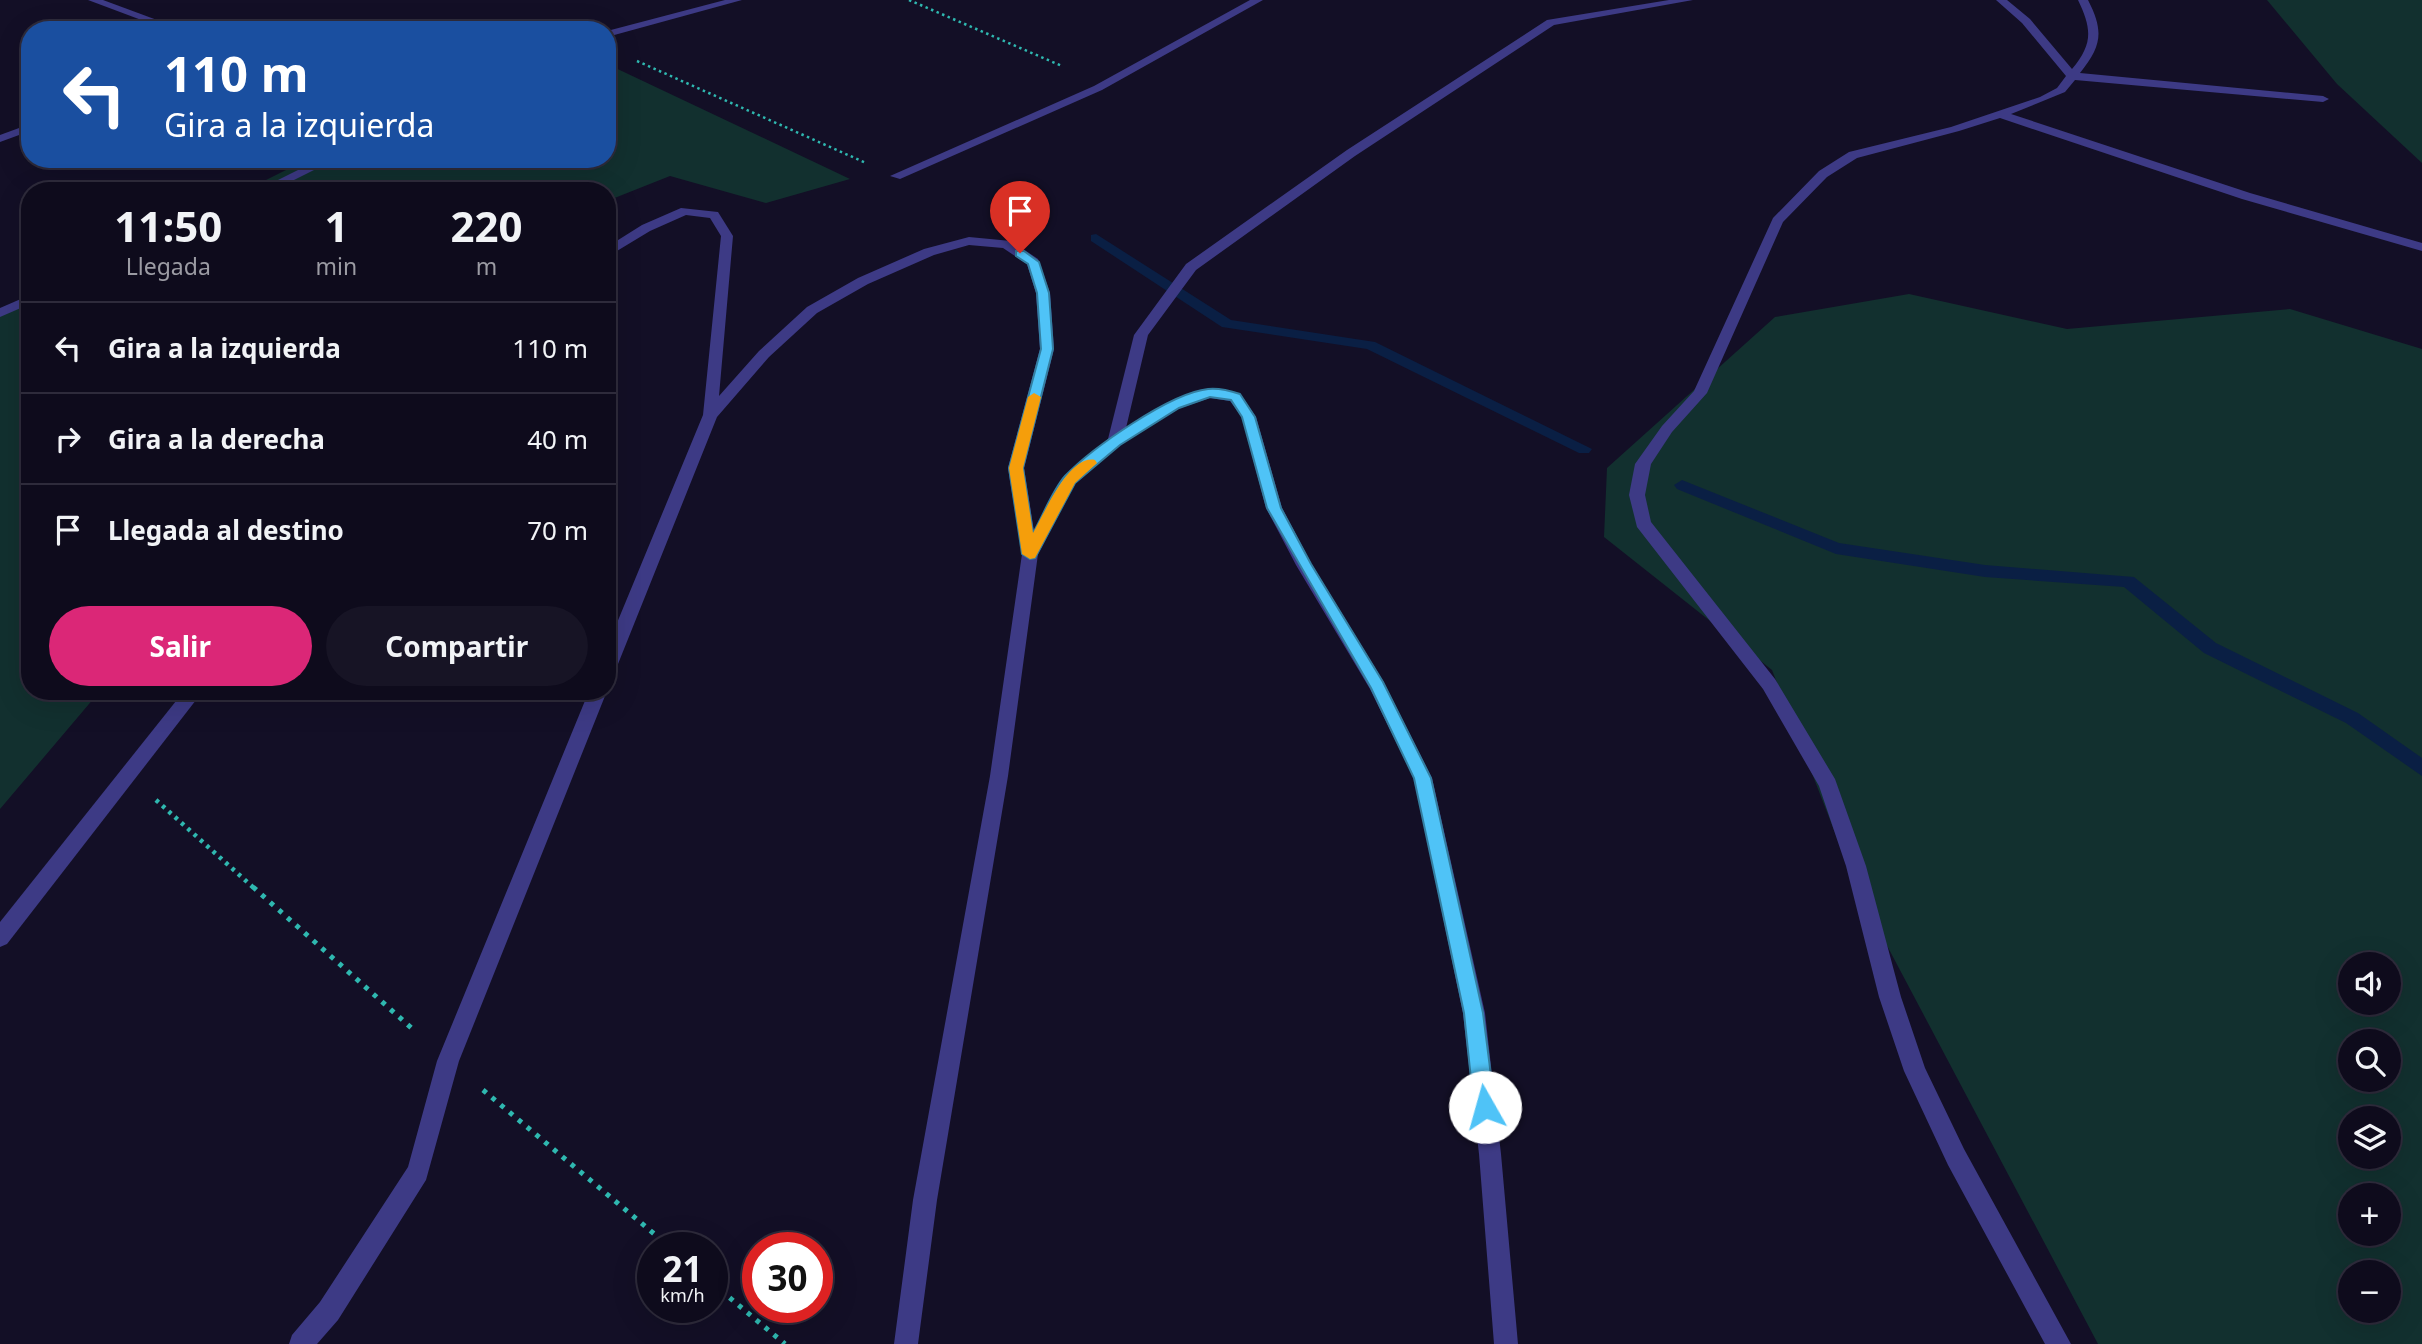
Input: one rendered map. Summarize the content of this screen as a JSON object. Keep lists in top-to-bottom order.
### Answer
{
  "page": {
    "turn": ["110 m", "Gira a la izquierda"],
    "eta": [
      "11:50",
      "Llegada",
      "1",
      "min",
      "220",
      "m"
    ],
    "list": [
      {
        "name": "Gira a la izquierda",
        "value": "110 m"
      },
      {
        "name": "Gira a la derecha",
        "value": "40 m"
      },
      {
        "name": "Llegada al destino",
        "value": "70 m"
      }
    ],
    "buttons": ["Salir", "Compartir"],
    "map_buttons": ["+", "−"],
    "speed": "21 km/h",
    "limit": "30"
  }
}
